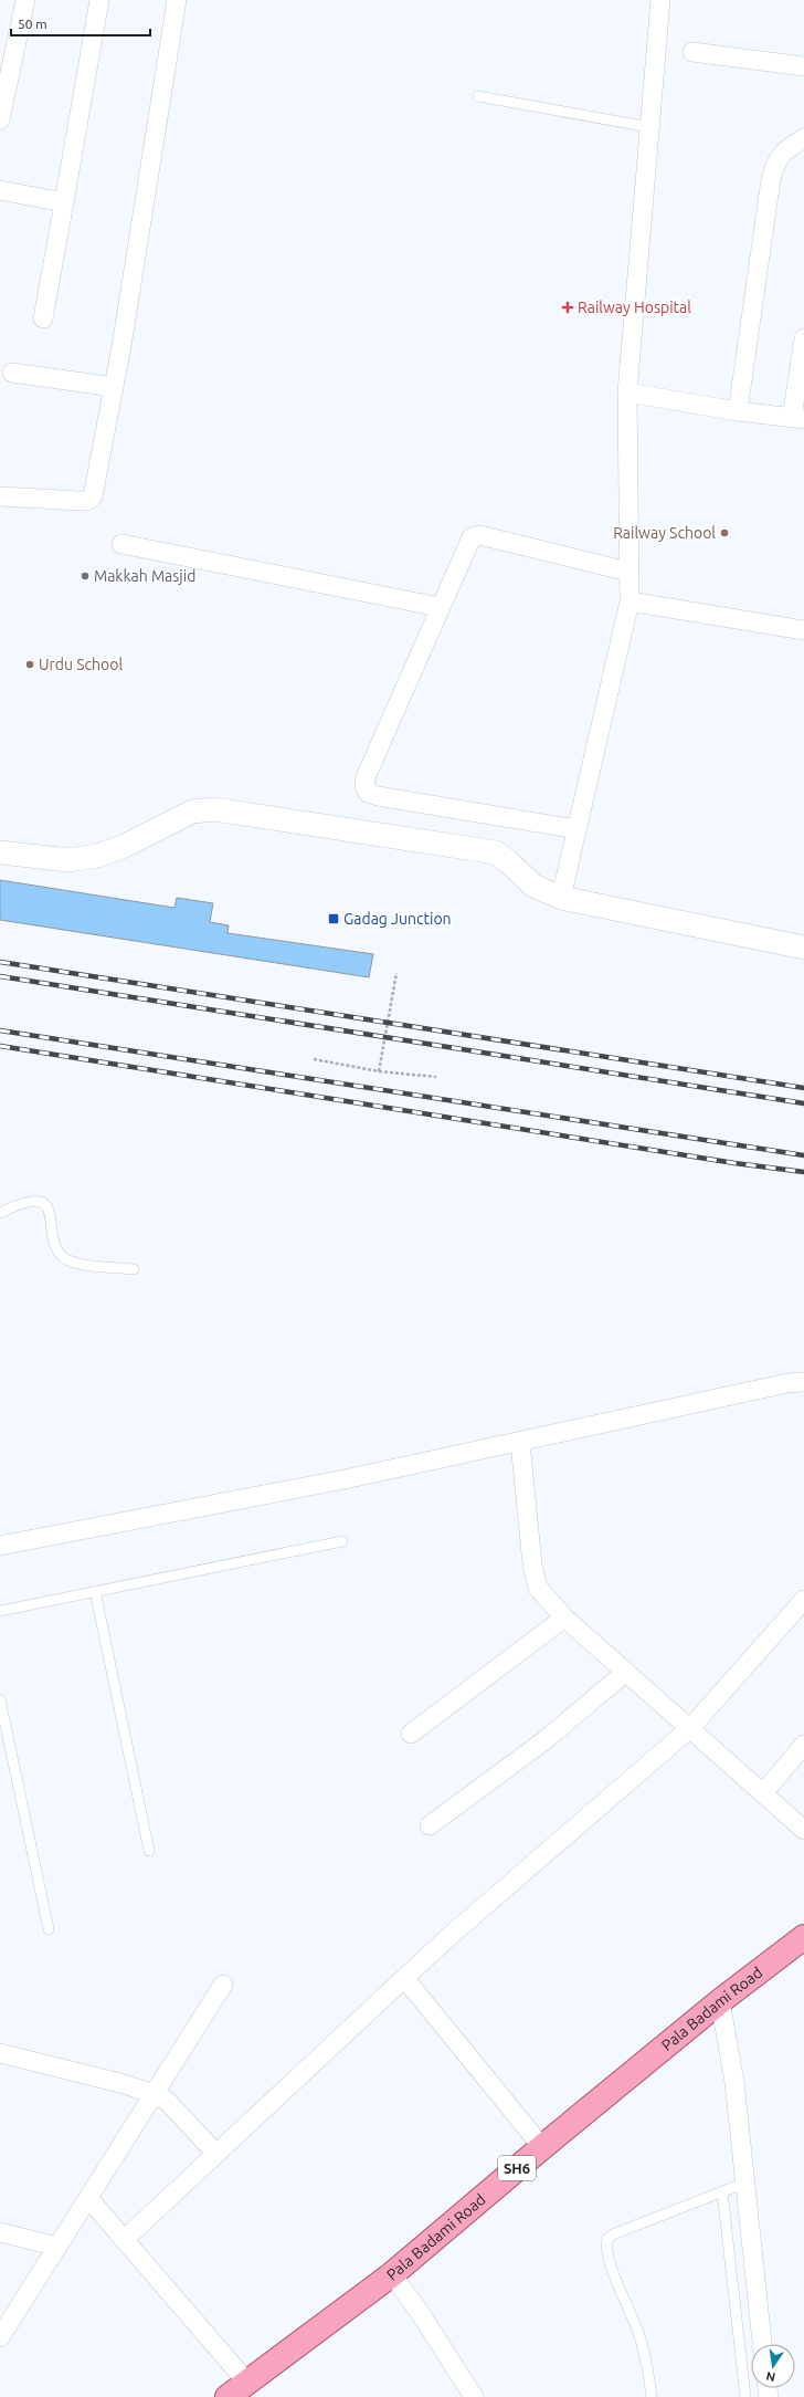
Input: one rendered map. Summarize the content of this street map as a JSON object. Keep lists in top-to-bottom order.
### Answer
{
  "streets": {
    "main road": ["Pala Badami Road", "SH6"]
  },
  "places": {
    "health": ["Railway Hospital"],
    "other": ["Railway School", "Makkah Masjid", "Urdu School"],
    "transit": ["Gadag Junction"]
  },
  "scale_bar": "50 m",
  "north": "bottom"
}
